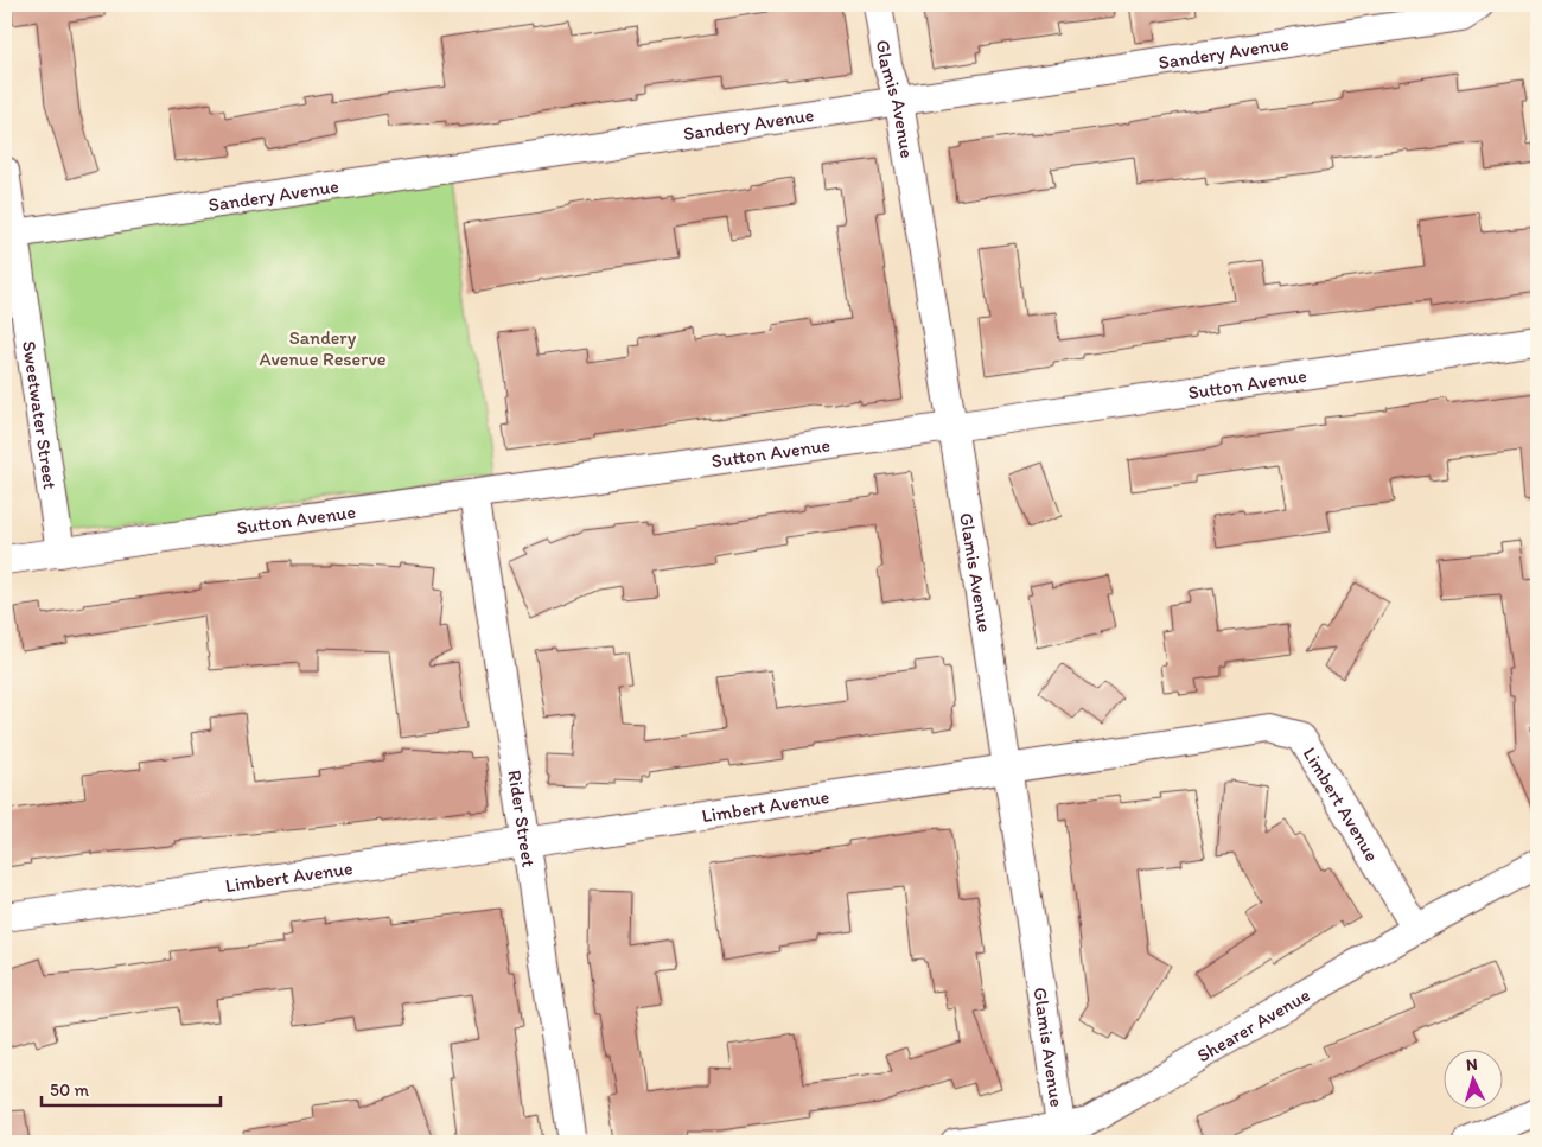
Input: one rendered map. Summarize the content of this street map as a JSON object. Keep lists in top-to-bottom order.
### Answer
{
  "streets": {
    "street": [
      "Sandery Avenue",
      "Glamis Avenue",
      "Sutton Avenue",
      "Sweetwater Street",
      "Limbert Avenue",
      "Rider Street",
      "Shearer Avenue"
    ]
  },
  "crossings": [
    ["Sandery Avenue", "Glamis Avenue"],
    ["Sandery Avenue", "Sweetwater Street"],
    ["Glamis Avenue", "Sutton Avenue"],
    ["Glamis Avenue", "Limbert Avenue"],
    ["Glamis Avenue", "Shearer Avenue"],
    ["Sutton Avenue", "Sweetwater Street"],
    ["Sutton Avenue", "Rider Street"],
    ["Limbert Avenue", "Rider Street"],
    ["Limbert Avenue", "Shearer Avenue"]
  ],
  "parks": ["Sandery Avenue Reserve"],
  "scale_bar": "50 m",
  "north": "top"
}
